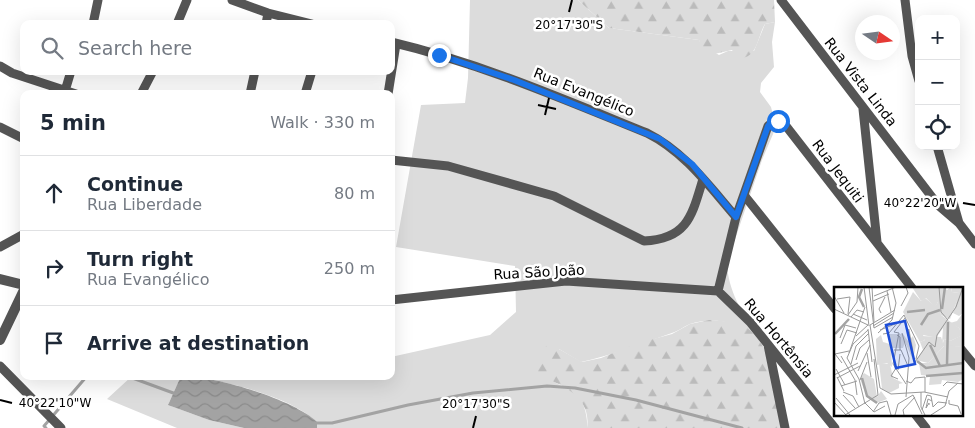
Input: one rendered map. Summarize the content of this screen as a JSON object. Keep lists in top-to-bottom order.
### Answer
{
  "streets": {
    "street": [
      "Rua Vista Linda",
      "Rua Evangélico",
      "Rua Jequiti",
      "Rua São João",
      "Rua Hortênsia"
    ]
  },
  "crossings": [
    ["Rua São João", "Rua Hortênsia"]
  ],
  "north": "right",
  "page": {
    "map_buttons": ["+", "−"],
    "search": "Search here",
    "heading": ["5 min", "Walk · 330 m"],
    "list": [
      ["Continue", "Rua Liberdade", "80 m"],
      ["Turn right", "Rua Evangélico", "250 m"],
      "Arrive at destination"
    ]
  },
  "coordinates": ["20°17'30\"S", "40°22'20\"W", "40°22'10\"W"]
}
